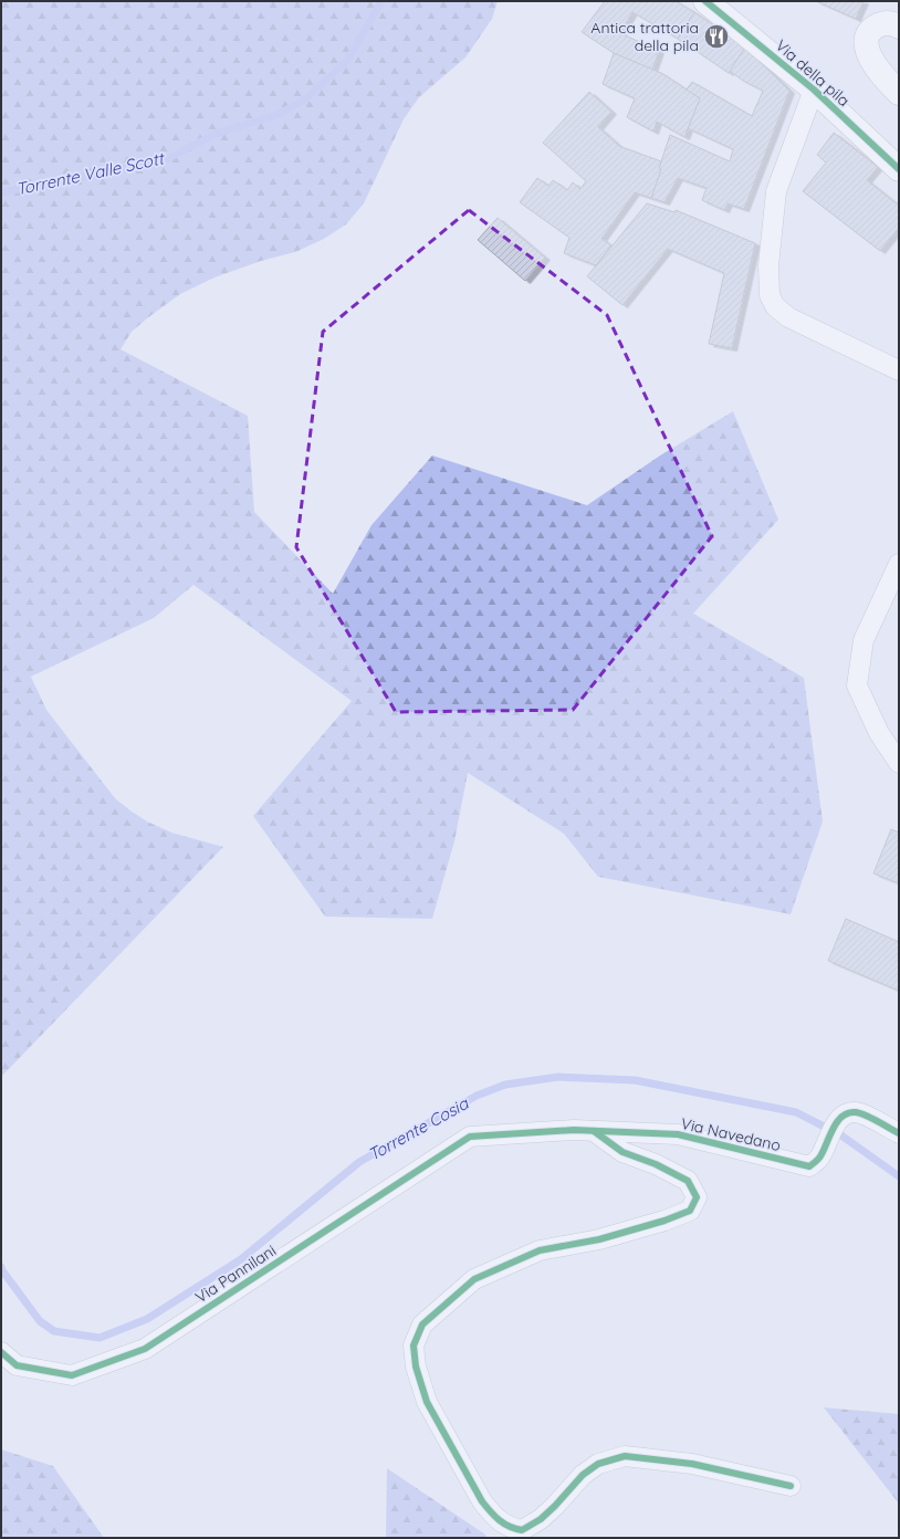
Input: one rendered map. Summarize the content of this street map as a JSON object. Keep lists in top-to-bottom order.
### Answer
{
  "streets": {
    "street": ["Via della pila", "Via Navedano", "Via Pannilani"]
  },
  "crossings": [
    ["Via Navedano", "Via Pannilani"]
  ],
  "water": ["Torrente Valle Scott", "Torrente Cosia"],
  "places": {
    "restaurant": ["Antica trattoria della pila"]
  }
}
